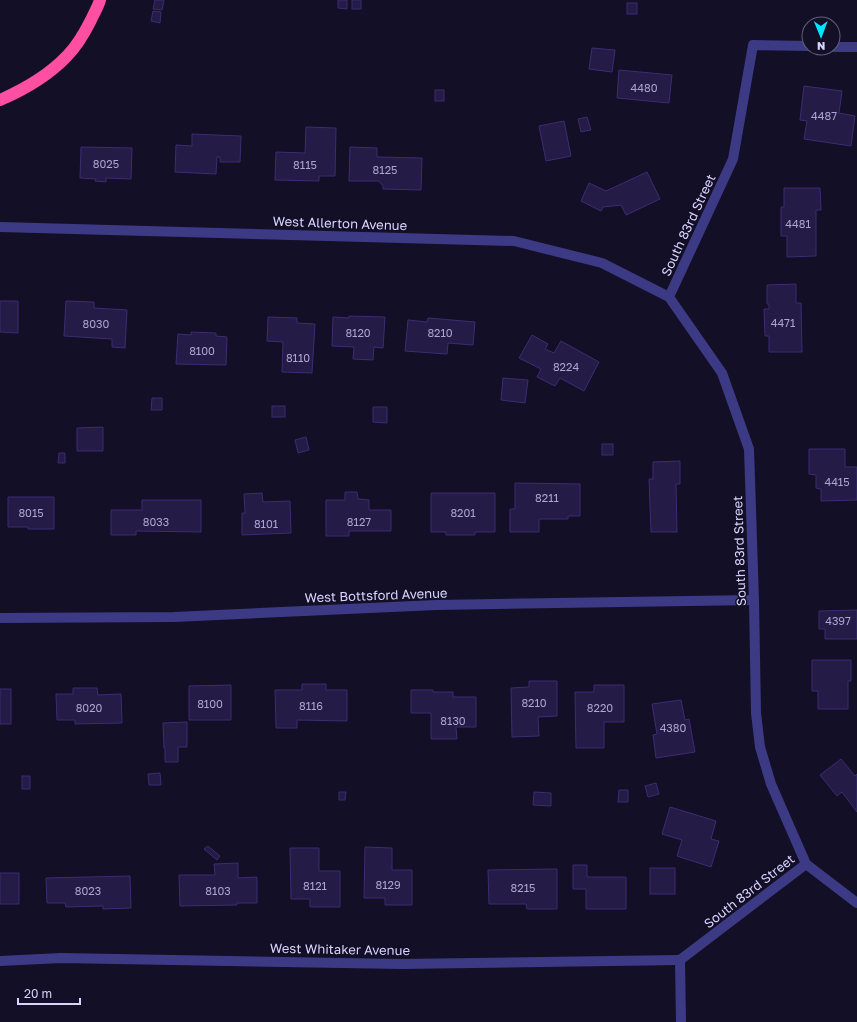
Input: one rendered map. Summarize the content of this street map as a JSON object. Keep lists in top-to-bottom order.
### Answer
{
  "streets": {
    "street": [
      "West Allerton Avenue",
      "South 83rd Street",
      "West Bottsford Avenue",
      "West Whitaker Avenue"
    ]
  },
  "crossings": [
    ["West Allerton Avenue", "South 83rd Street"],
    ["South 83rd Street", "West Bottsford Avenue"],
    ["South 83rd Street", "West Whitaker Avenue"]
  ],
  "house_numbers": [
    "4480",
    "4487",
    "8025",
    "8115",
    "8125",
    "4481",
    "4471",
    "8030",
    "8120",
    "8210",
    "8100",
    "8110",
    "8224",
    "4415",
    "8211",
    "8015",
    "8201",
    "8033",
    "8127",
    "8101",
    "4397",
    "8210",
    "8100",
    "8116",
    "8020",
    "8220",
    "8130",
    "4380",
    "8129",
    "8121",
    "8215",
    "8023",
    "8103"
  ],
  "scale_bar": "20 m",
  "north": "bottom"
}
